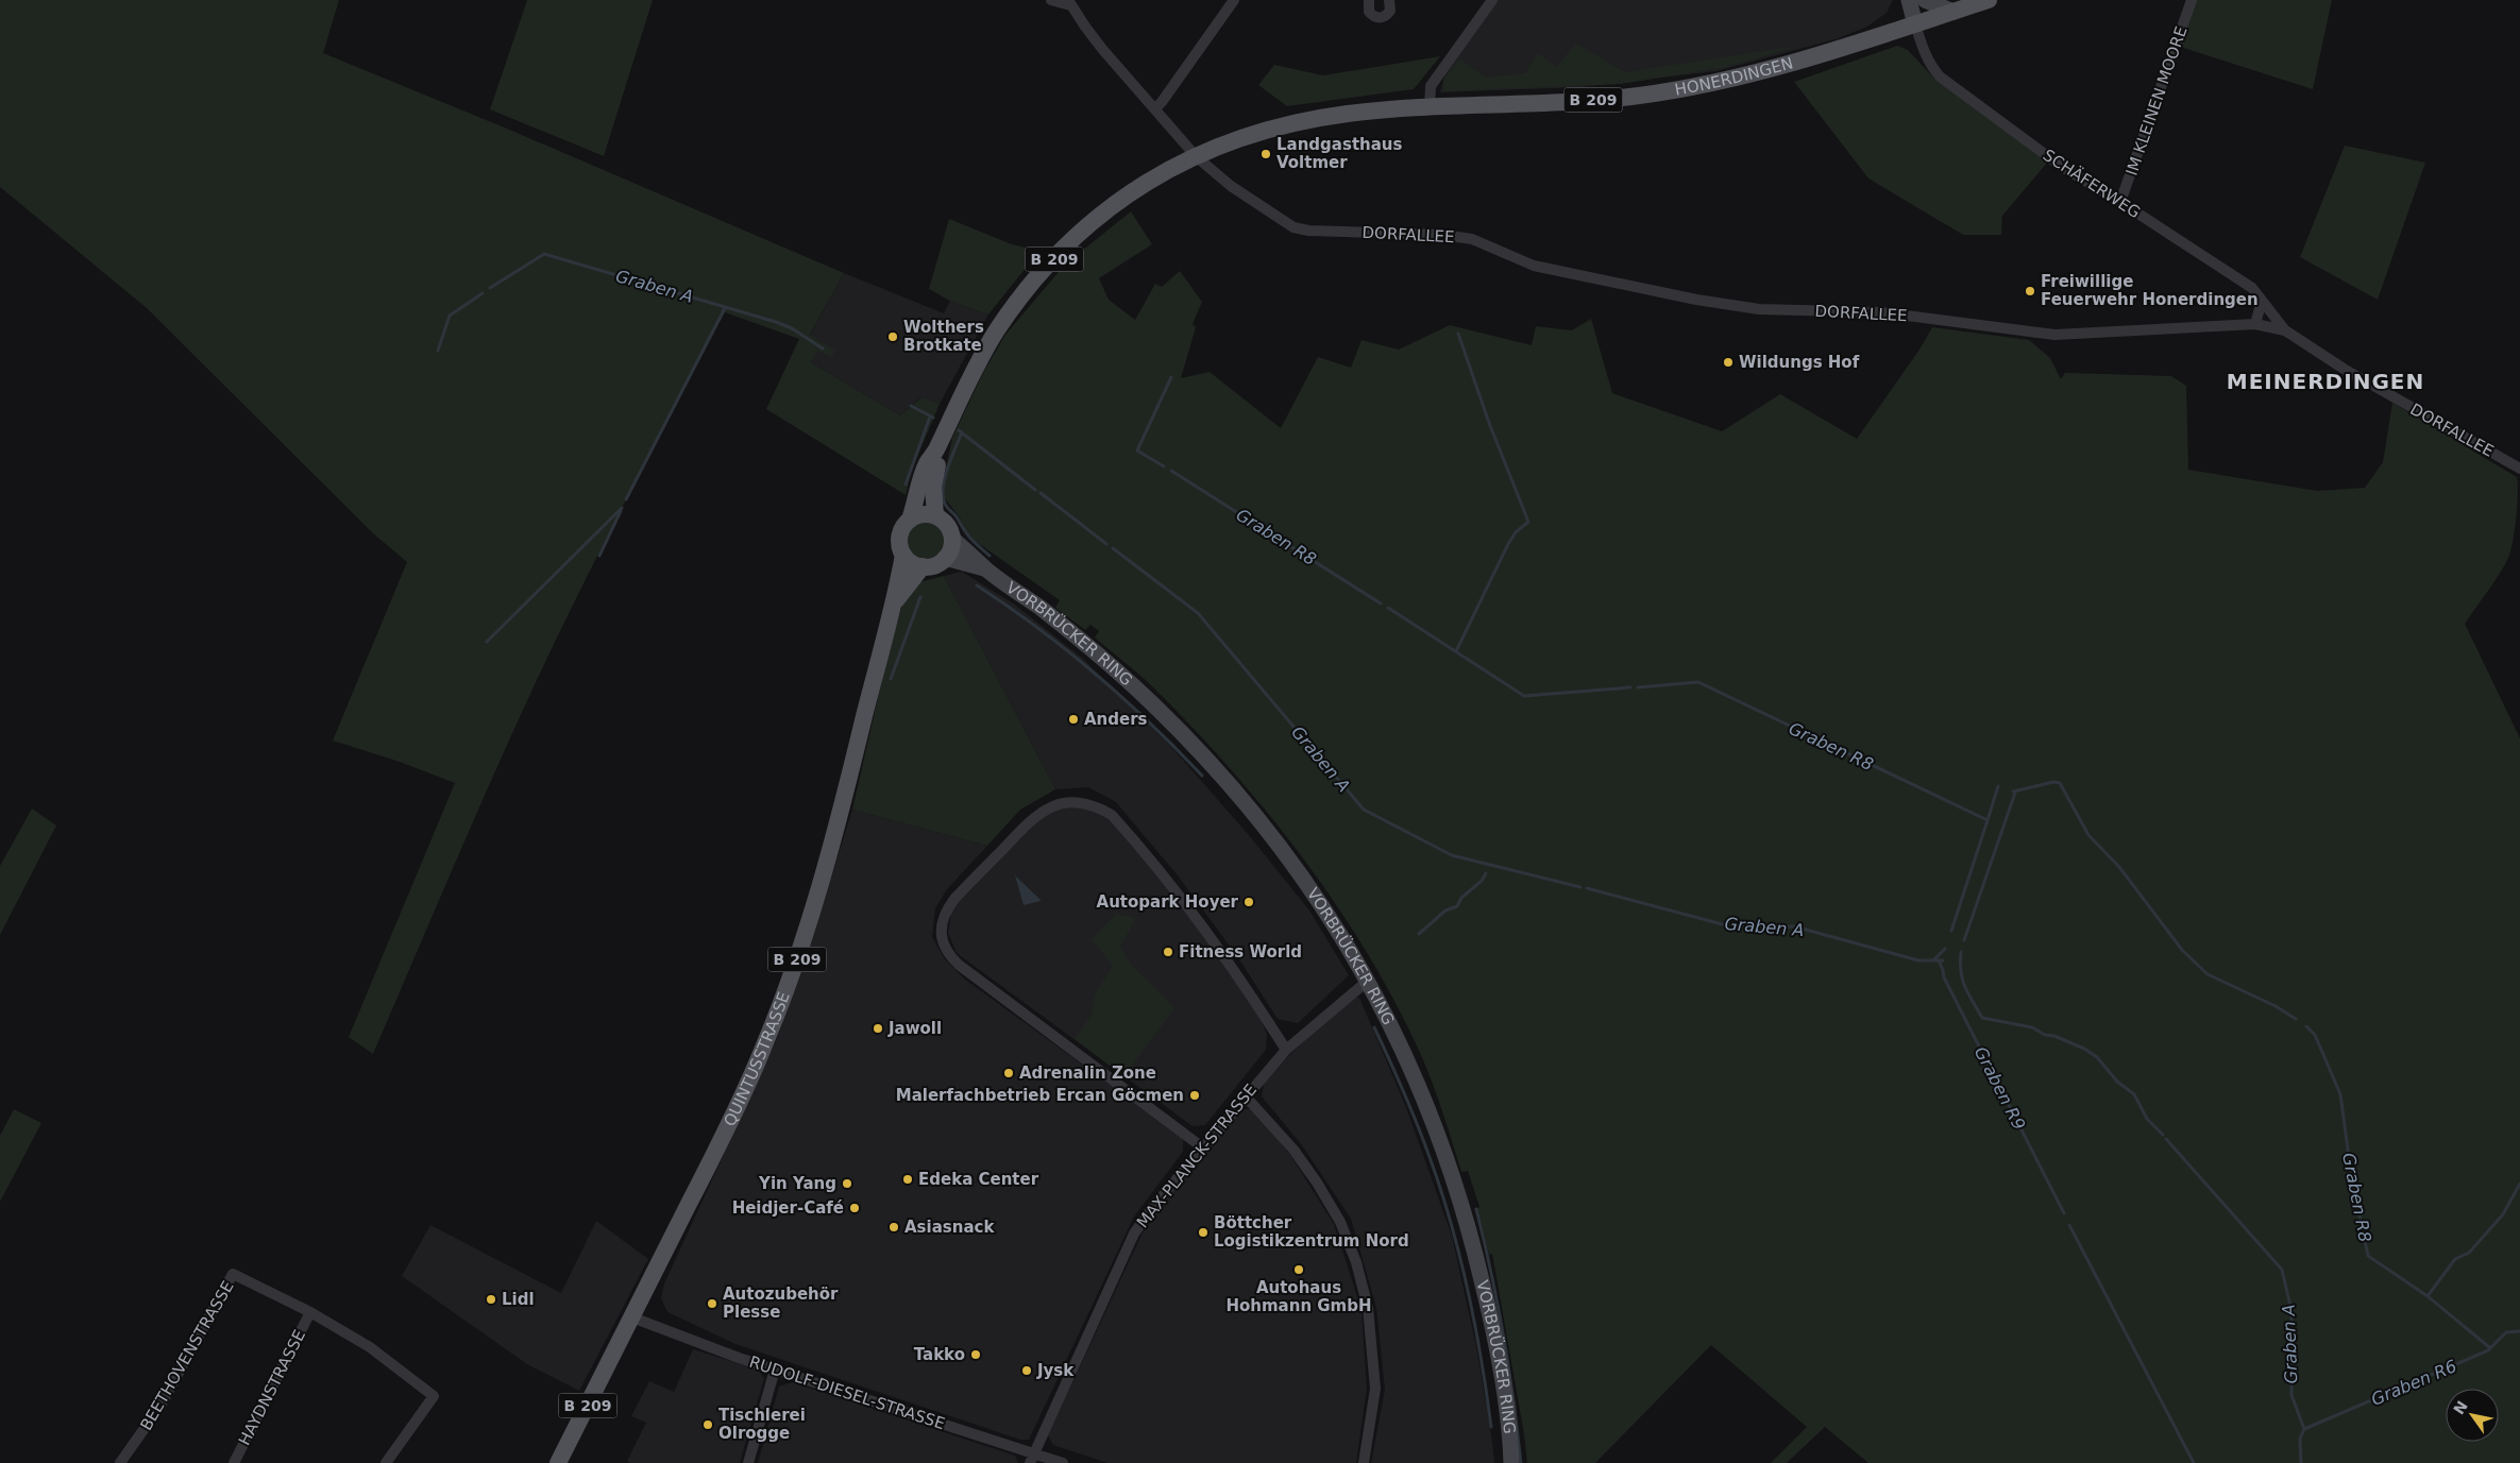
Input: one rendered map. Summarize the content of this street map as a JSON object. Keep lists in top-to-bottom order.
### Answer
{
  "streets": {
    "main road": [
      "HONERDINGEN",
      "B 209",
      "VORBRÜCKER RING",
      "QUINTUSSTRASSE"
    ],
    "street": [
      "IM KLEINEN MOORE",
      "SCHÄFERWEG",
      "DORFALLEE",
      "MAX-PLANCK-STRASSE",
      "BEETHOVENSTRASSE",
      "HAYDNSTRASSE",
      "RUDOLF-DIESEL-STRASSE"
    ]
  },
  "crossings": [
    ["HONERDINGEN", "B 209"],
    ["HONERDINGEN", "SCHÄFERWEG"],
    ["B 209", "DORFALLEE"],
    ["B 209", "VORBRÜCKER RING"],
    ["B 209", "QUINTUSSTRASSE"],
    ["IM KLEINEN MOORE", "SCHÄFERWEG"],
    ["SCHÄFERWEG", "DORFALLEE"],
    ["VORBRÜCKER RING", "QUINTUSSTRASSE"],
    ["VORBRÜCKER RING", "MAX-PLANCK-STRASSE"],
    ["QUINTUSSTRASSE", "RUDOLF-DIESEL-STRASSE"],
    ["MAX-PLANCK-STRASSE", "RUDOLF-DIESEL-STRASSE"],
    ["BEETHOVENSTRASSE", "HAYDNSTRASSE"]
  ],
  "districts": ["MEINERDINGEN"],
  "water": [
    "Graben A",
    "Graben R8",
    "Graben R9",
    "Graben R6"
  ],
  "places": [
    "Landgasthaus Voltmer",
    "Freiwillige Feuerwehr Honerdingen",
    "Wolthers Brotkate",
    "Wildungs Hof",
    "Anders",
    "Autopark Hoyer",
    "Fitness World",
    "Jawoll",
    "Adrenalin Zone",
    "Malerfachbetrieb Ercan Göcmen",
    "Edeka Center",
    "Yin Yang",
    "Heidjer-Café",
    "Asiasnack",
    "Böttcher Logistikzentrum Nord",
    "Autohaus Hohmann GmbH",
    "Lidl",
    "Autozubehör Plesse",
    "Takko",
    "Jysk",
    "Tischlerei Olrogge"
  ],
  "north": "top left"
}
